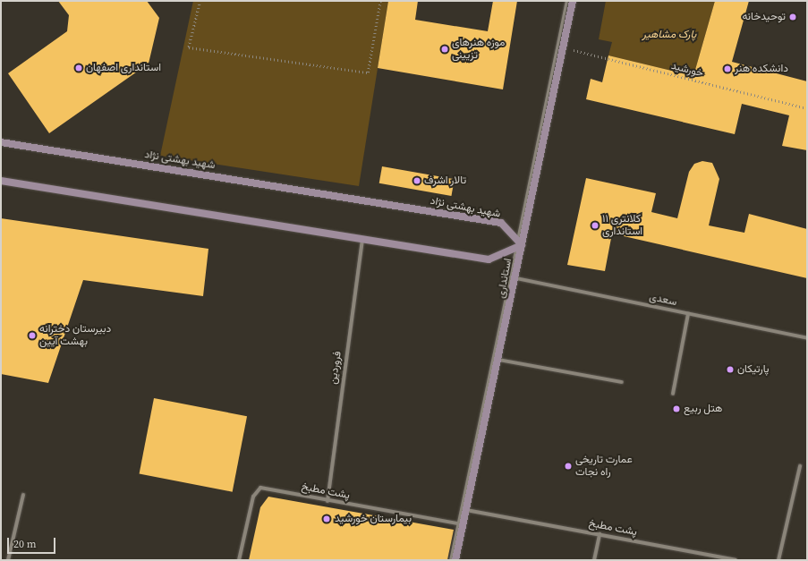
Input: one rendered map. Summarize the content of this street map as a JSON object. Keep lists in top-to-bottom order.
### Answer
{
  "streets": {
    "main road": ["شهید بهشتی نژاد", "استانداری"],
    "street": ["سعدی", "فروردین", "پشت مطبخ"],
    "path": ["خورشید"]
  },
  "crossings": [
    ["خورشید", "استانداری"],
    ["شهید بهشتی نژاد", "استانداری"],
    ["استانداری", "سعدی"],
    ["استانداری", "پشت مطبخ"],
    ["فروردین", "پشت مطبخ"]
  ],
  "parks": ["پارک مشاهیر"],
  "places": [
    "توحیدخانه",
    "موزه هنرهای تزیینی",
    "استانداری اصفهان",
    "دانشکده هنر",
    "تالار اشرف",
    "کلانتری ۱۱ استانداری",
    "دبیرستان دخترانه بهشت آیین",
    "پارتیکان",
    "هتل ربیع",
    "عمارت تاریخی راه نجات",
    "بیمارستان خورشید"
  ],
  "scale_bar": "20 m"
}
